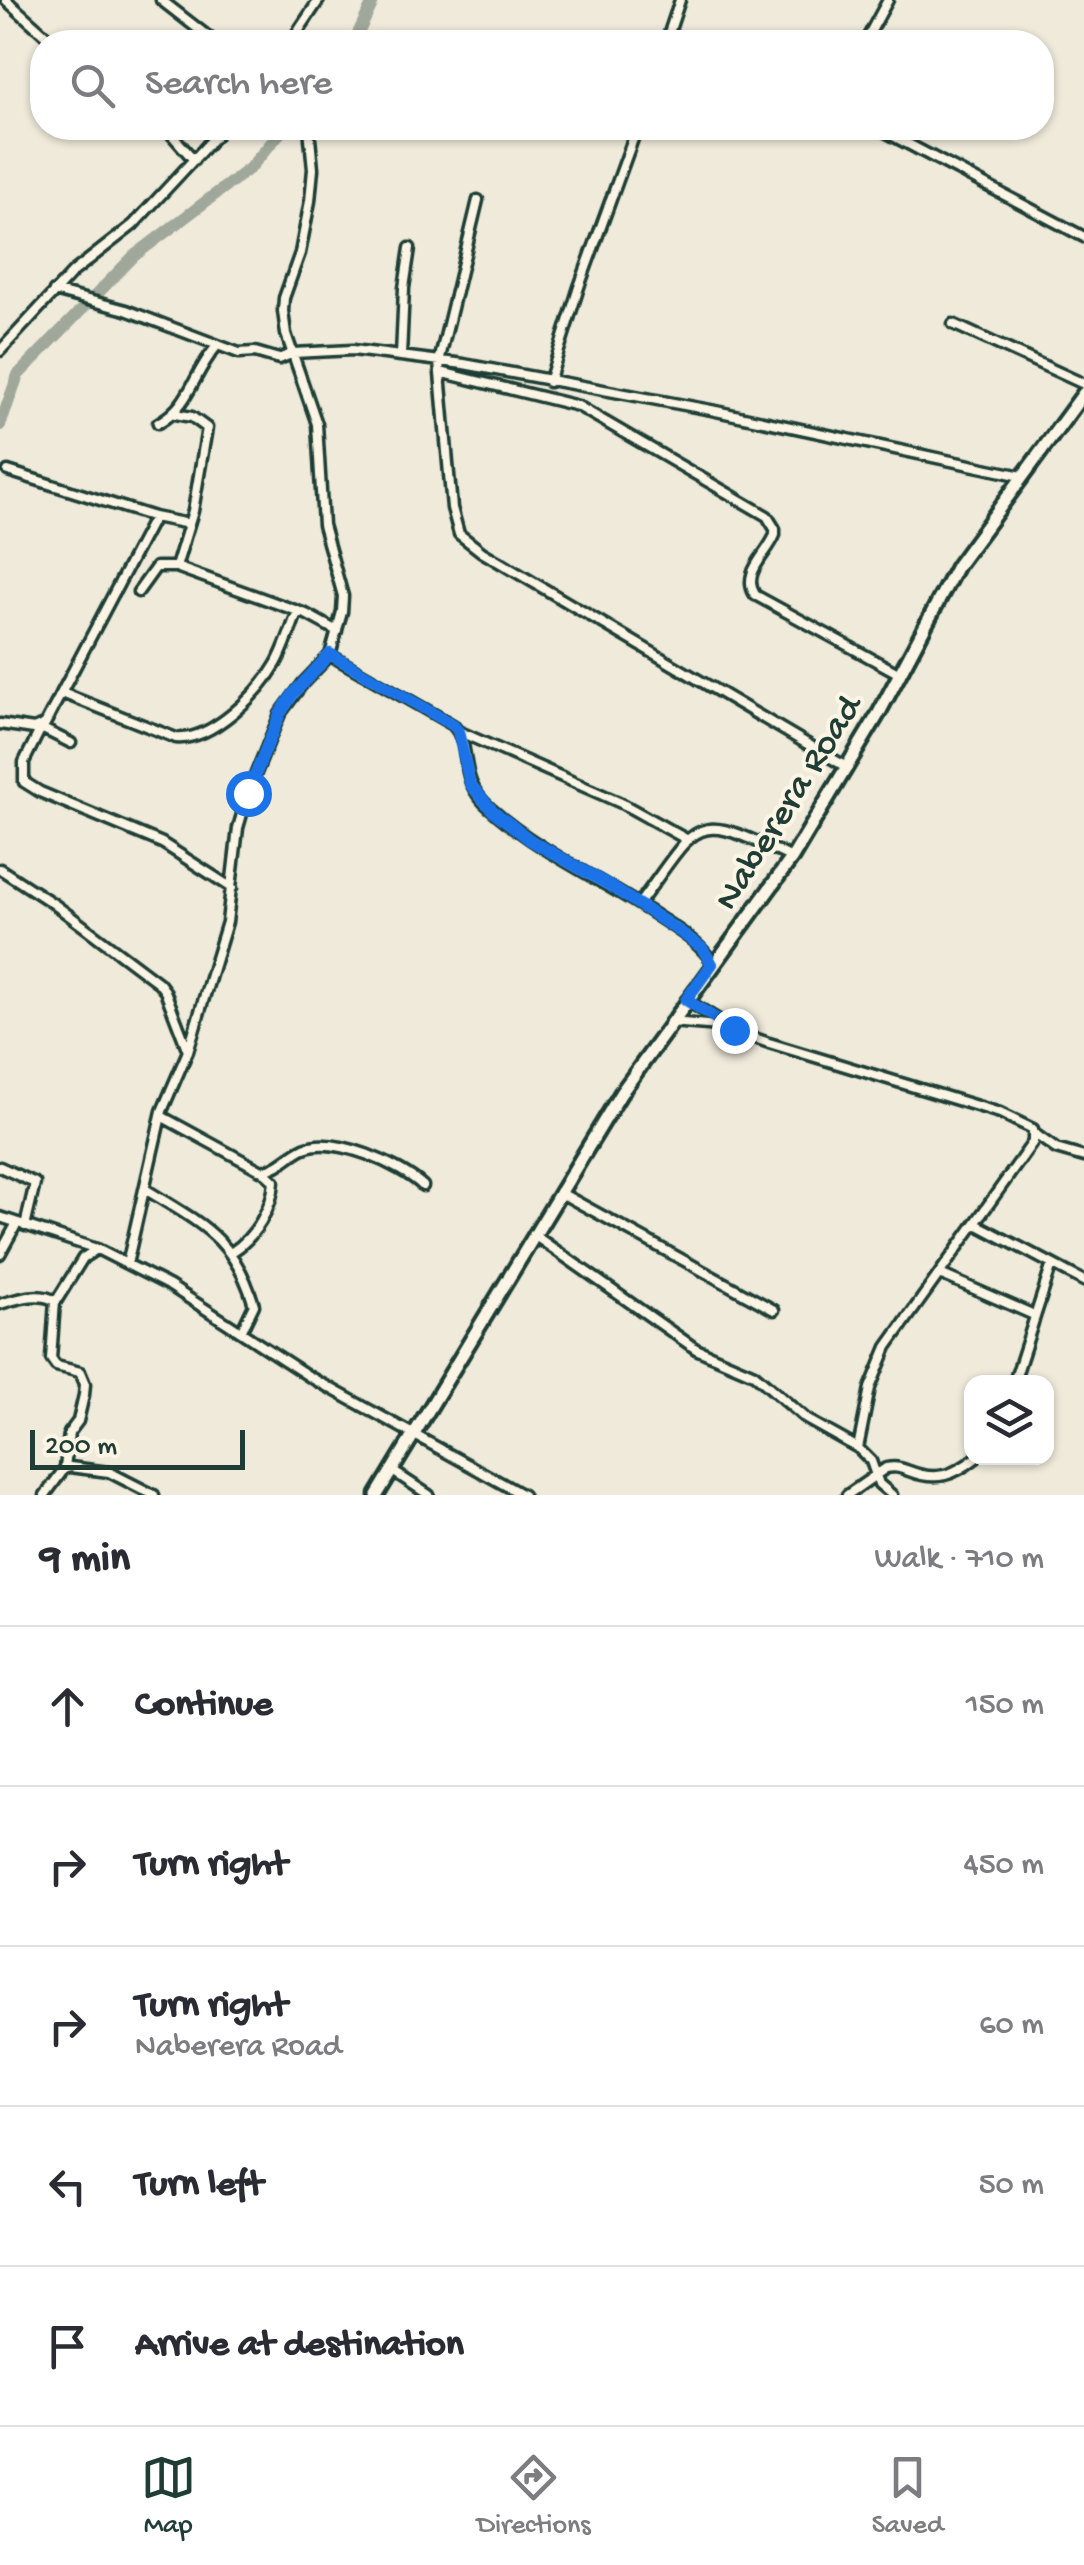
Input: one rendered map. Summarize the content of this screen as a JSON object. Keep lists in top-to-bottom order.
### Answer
{
  "streets": {
    "street": ["Naberera Road"]
  },
  "scale_bar": "200 m",
  "page": {
    "search": "Search here",
    "scale": "200 m",
    "heading": ["9 min", "Walk · 710 m"],
    "list": [
      ["Continue", "150 m"],
      ["Turn right", "450 m"],
      ["Turn right", "Naberera Road", "60 m"],
      ["Turn left", "50 m"],
      "Arrive at destination"
    ],
    "nav": ["Map", "Directions", "Saved"]
  }
}
